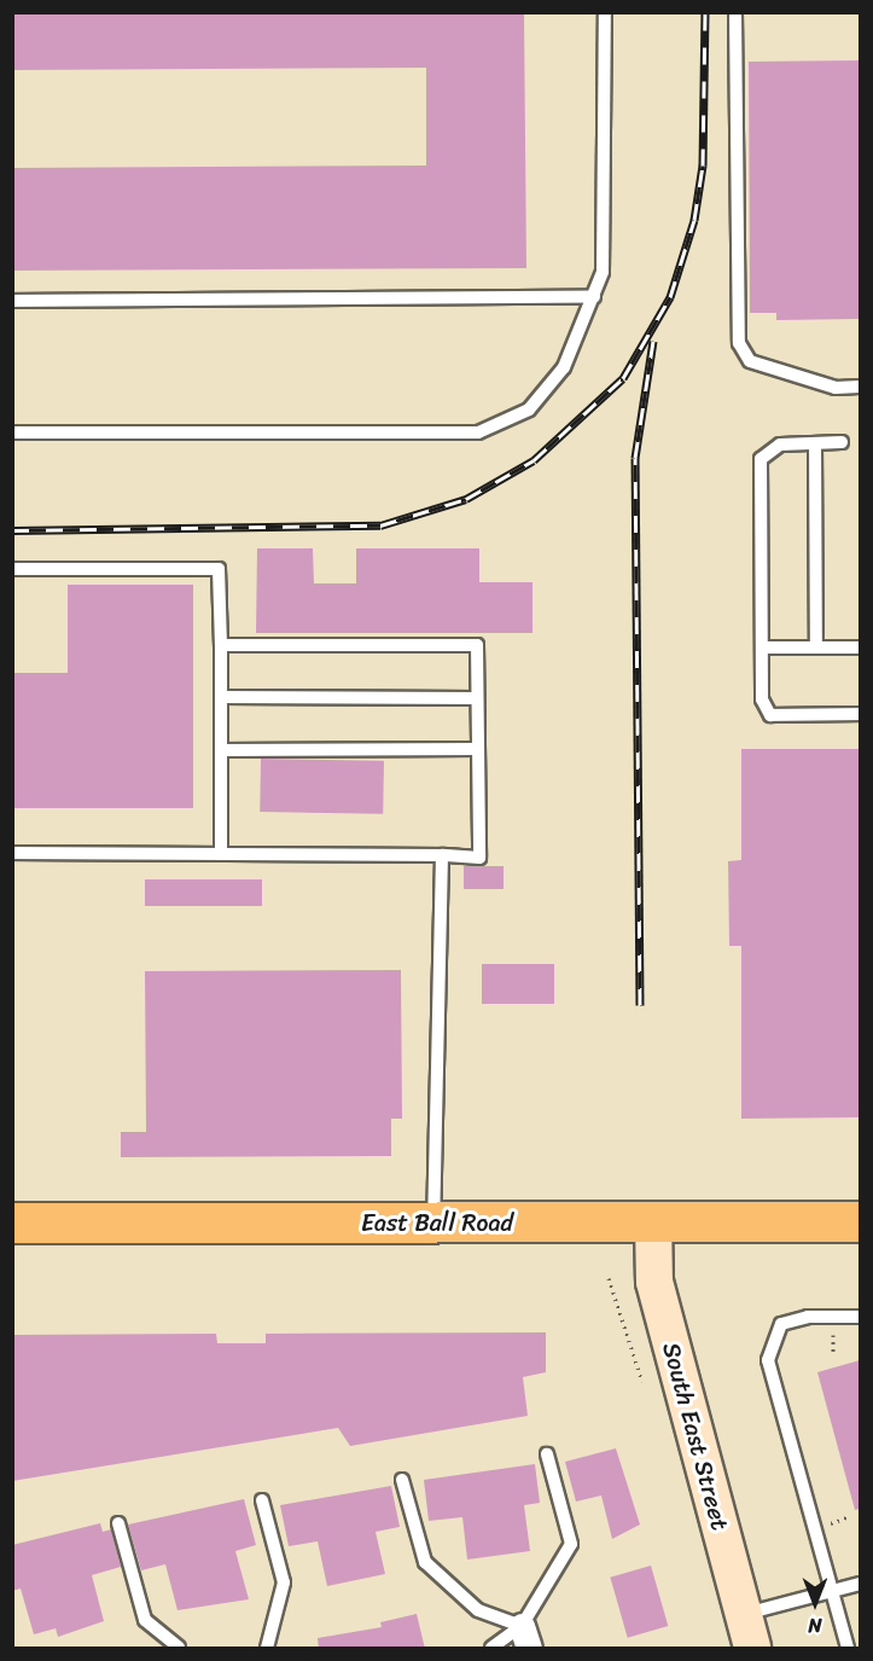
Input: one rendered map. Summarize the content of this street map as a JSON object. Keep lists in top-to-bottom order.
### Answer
{
  "streets": {
    "main road": ["East Ball Road"],
    "street": ["South East Street"]
  },
  "crossings": [
    ["East Ball Road", "South East Street"]
  ],
  "north": "bottom"
}
